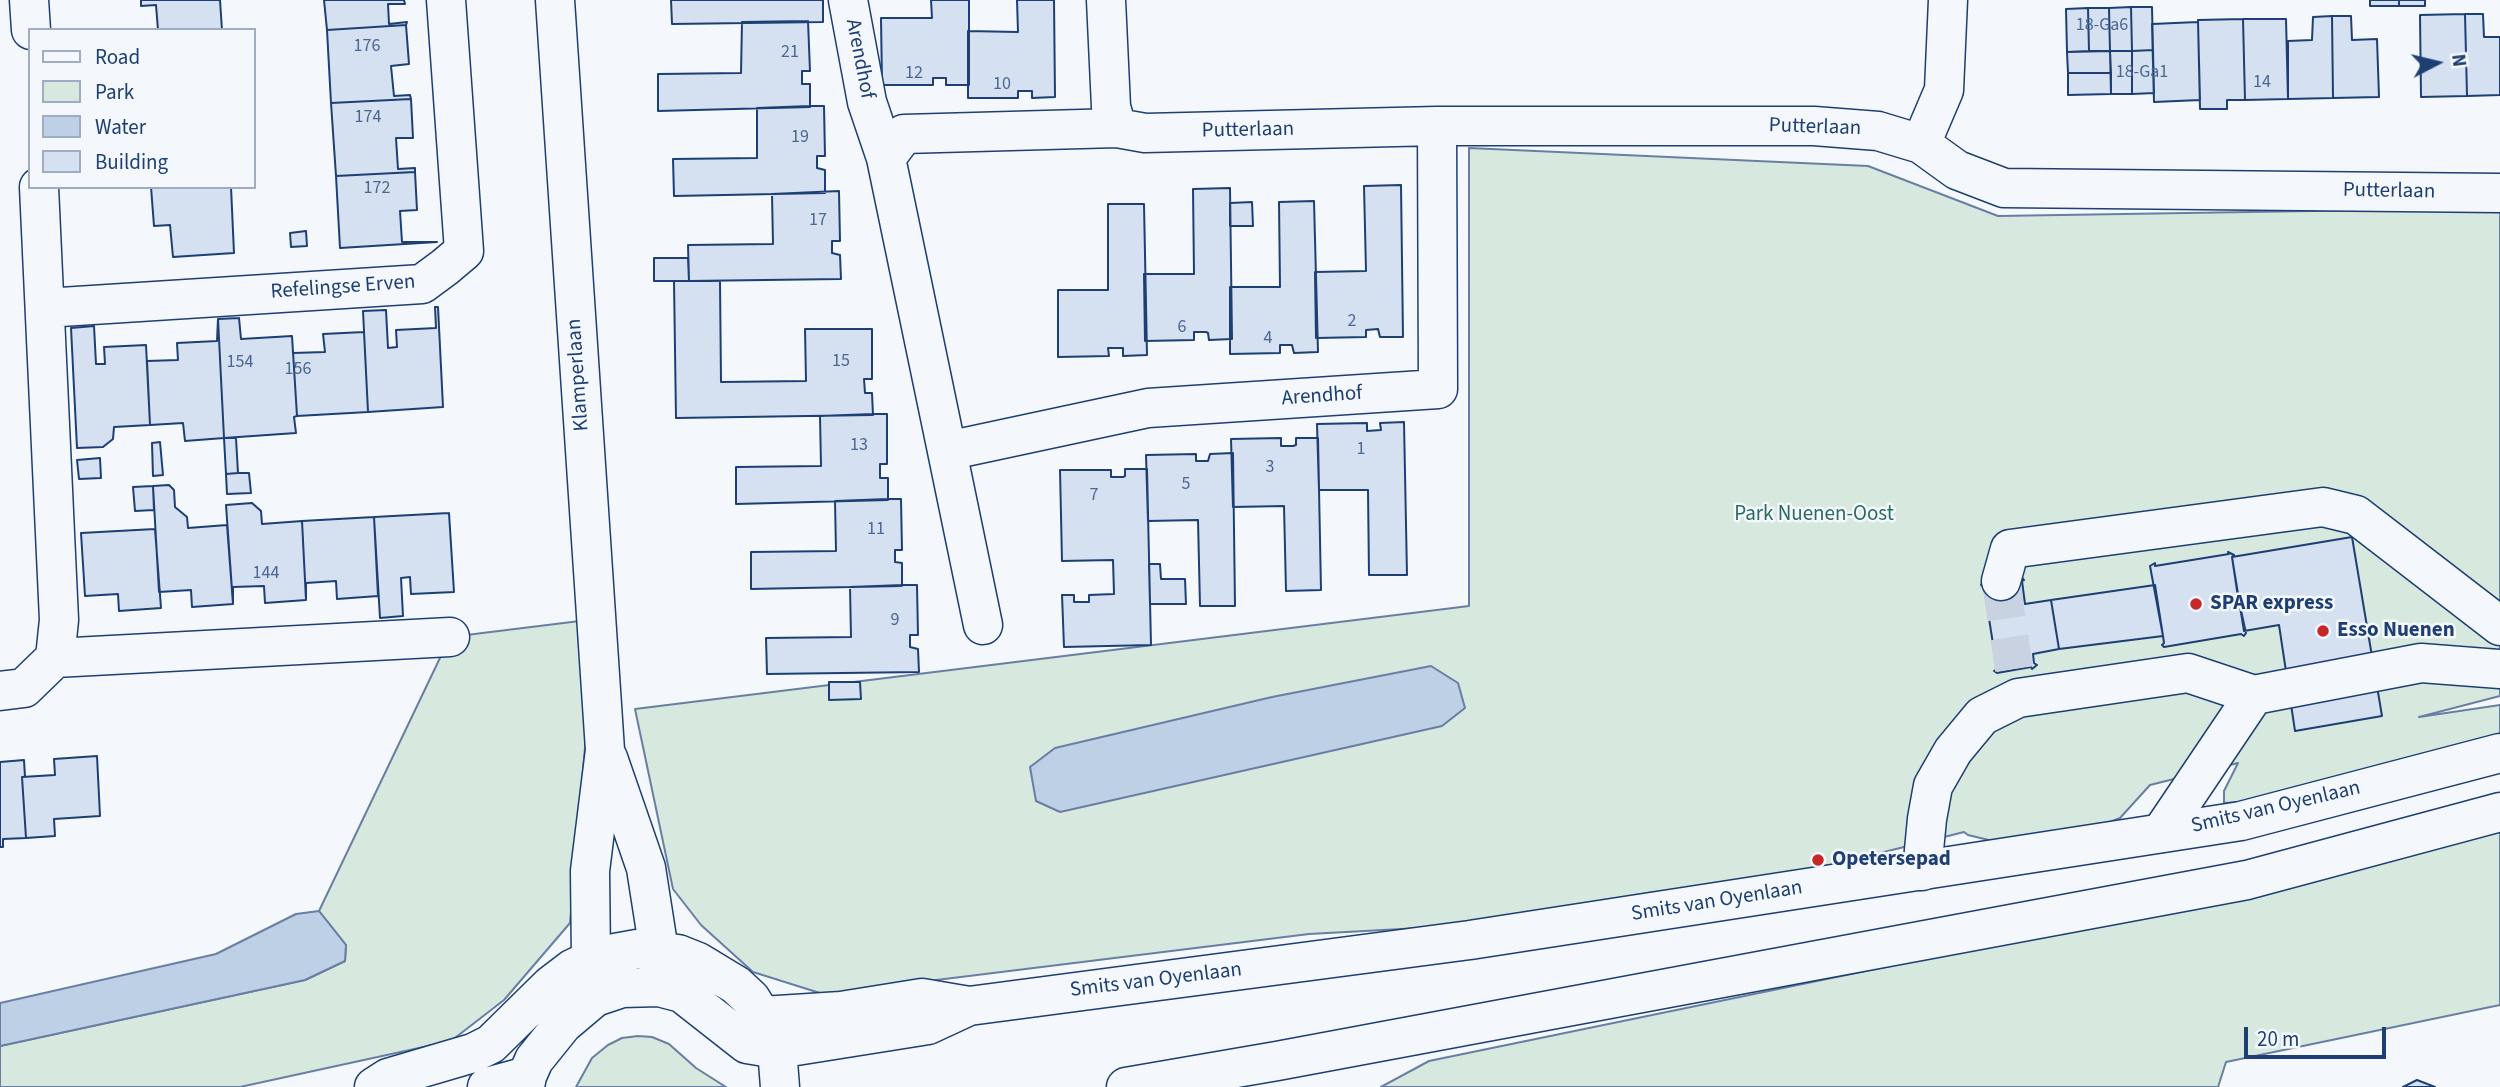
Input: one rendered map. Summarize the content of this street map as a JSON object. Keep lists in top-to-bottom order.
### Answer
{
  "streets": {
    "street": [
      "Arendhof",
      "Putterlaan",
      "Refelingse Erven",
      "Klamperlaan",
      "Smits van Oyenlaan"
    ]
  },
  "crossings": [
    ["Arendhof", "Putterlaan"]
  ],
  "parks": ["Park Nuenen-Oost"],
  "places": ["SPAR express", "Esso Nuenen", "Opetersepad"],
  "house_numbers": [
    "18-Ga6",
    "176",
    "21",
    "18-Ga1",
    "12",
    "14",
    "10",
    "174",
    "19",
    "172",
    "17",
    "2",
    "6",
    "4",
    "15",
    "154",
    "156",
    "13",
    "1",
    "3",
    "5",
    "7",
    "11",
    "144",
    "9"
  ],
  "legend": [
    "Road",
    "Park",
    "Water",
    "Building"
  ],
  "scale_bar": "20 m",
  "north": "right"
}
